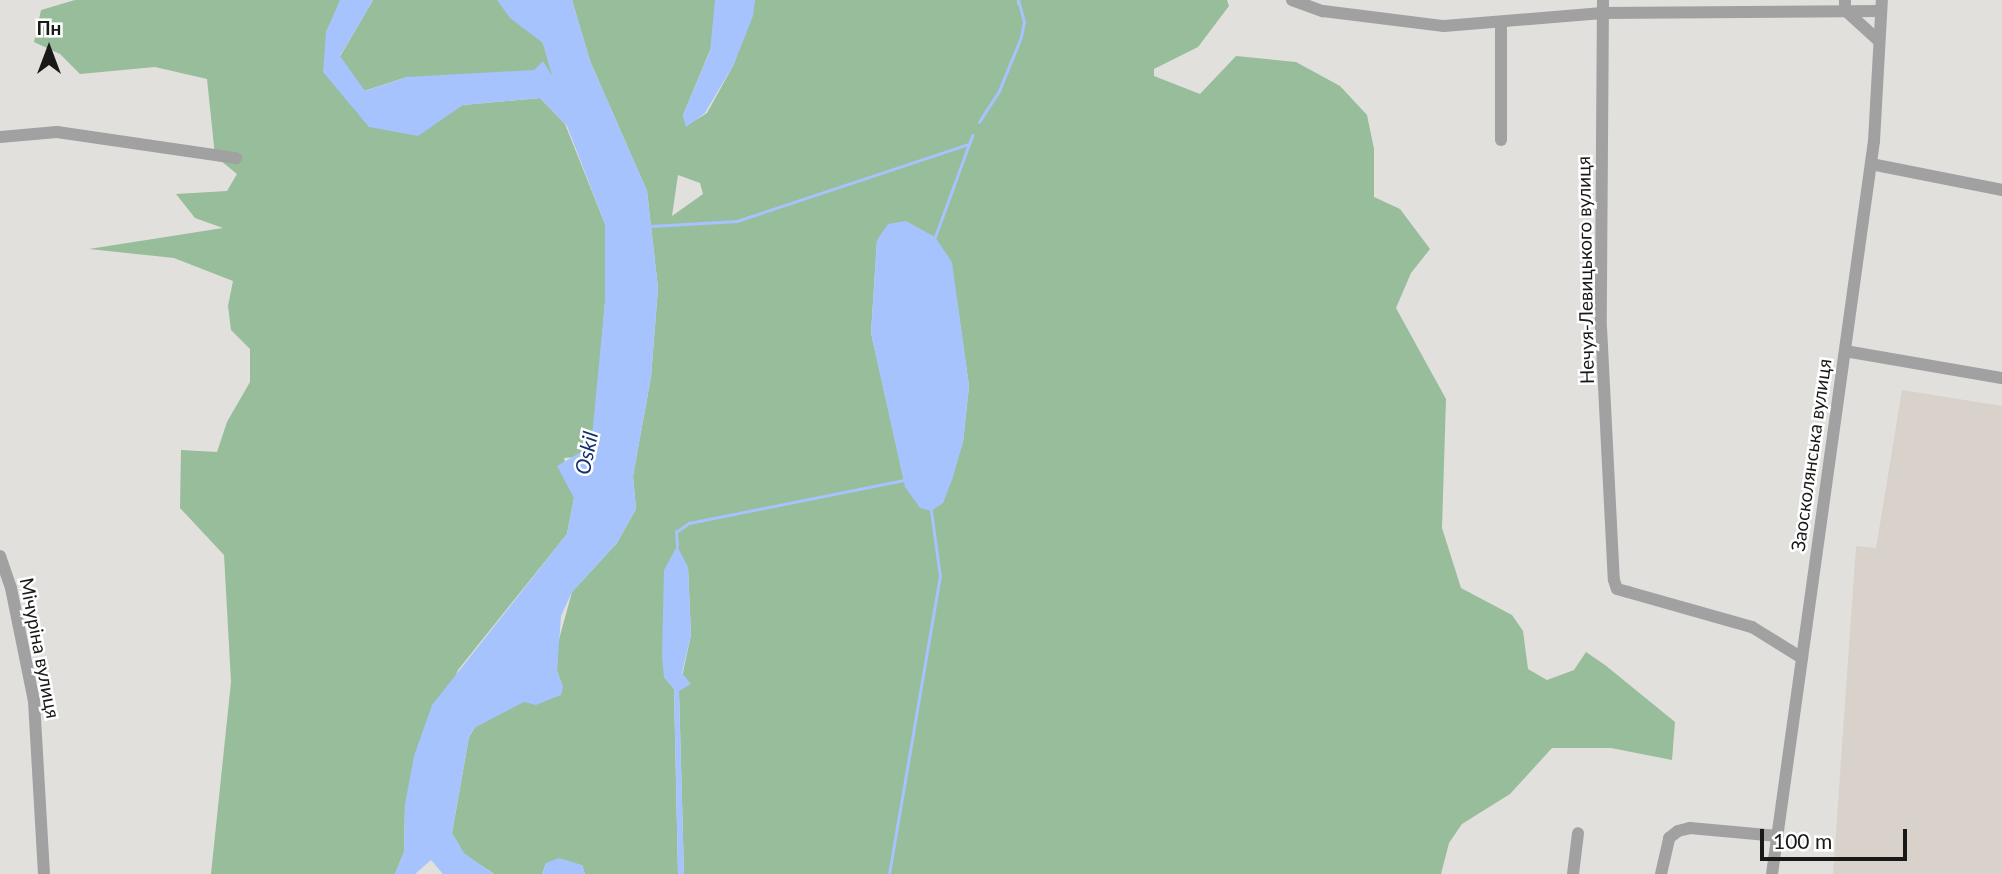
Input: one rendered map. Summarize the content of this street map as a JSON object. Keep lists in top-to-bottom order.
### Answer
{
  "streets": {
    "street": ["Нечуя-Левицького вулиця", "Заосколянська вулиця", "Мічуріна вулиця"]
  },
  "crossings": [
    ["Нечуя-Левицького вулиця", "Заосколянська вулиця"]
  ],
  "water": ["Oskil"],
  "scale_bar": "100 m",
  "north": "top"
}
